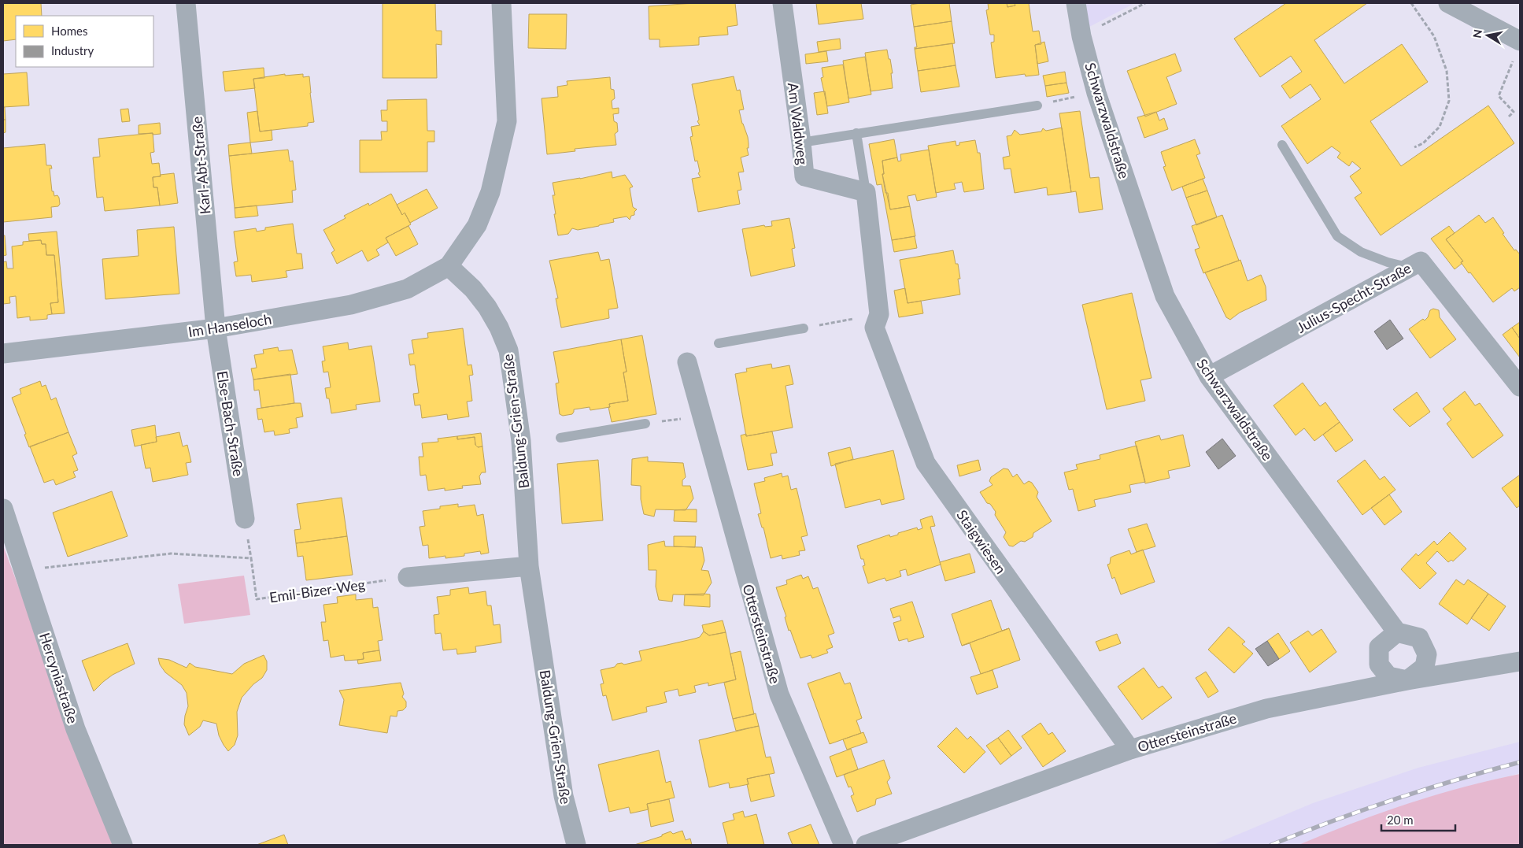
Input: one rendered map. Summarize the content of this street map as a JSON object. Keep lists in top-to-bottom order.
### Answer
{
  "streets": {
    "street": [
      "Schwarzwaldstraße",
      "Am Waldweg",
      "Karl-Abt-Straße",
      "Julius-Specht-Straße",
      "Im Hanseloch",
      "Baldung-Grien-Straße",
      "Else-Bach-Straße",
      "Staigwiesen",
      "Ottersteinstraße",
      "Hercyniastraße"
    ],
    "path": ["Emil-Bizer-Weg"]
  },
  "crossings": [
    ["Schwarzwaldstraße", "Julius-Specht-Straße"],
    ["Schwarzwaldstraße", "Ottersteinstraße"],
    ["Am Waldweg", "Staigwiesen"],
    ["Karl-Abt-Straße", "Im Hanseloch"],
    ["Karl-Abt-Straße", "Else-Bach-Straße"],
    ["Im Hanseloch", "Baldung-Grien-Straße"],
    ["Im Hanseloch", "Else-Bach-Straße"],
    ["Staigwiesen", "Ottersteinstraße"],
    ["Emil-Bizer-Weg", "Hercyniastraße"]
  ],
  "legend": ["Homes", "Industry"],
  "scale_bar": "20 m",
  "north": "left"
}
